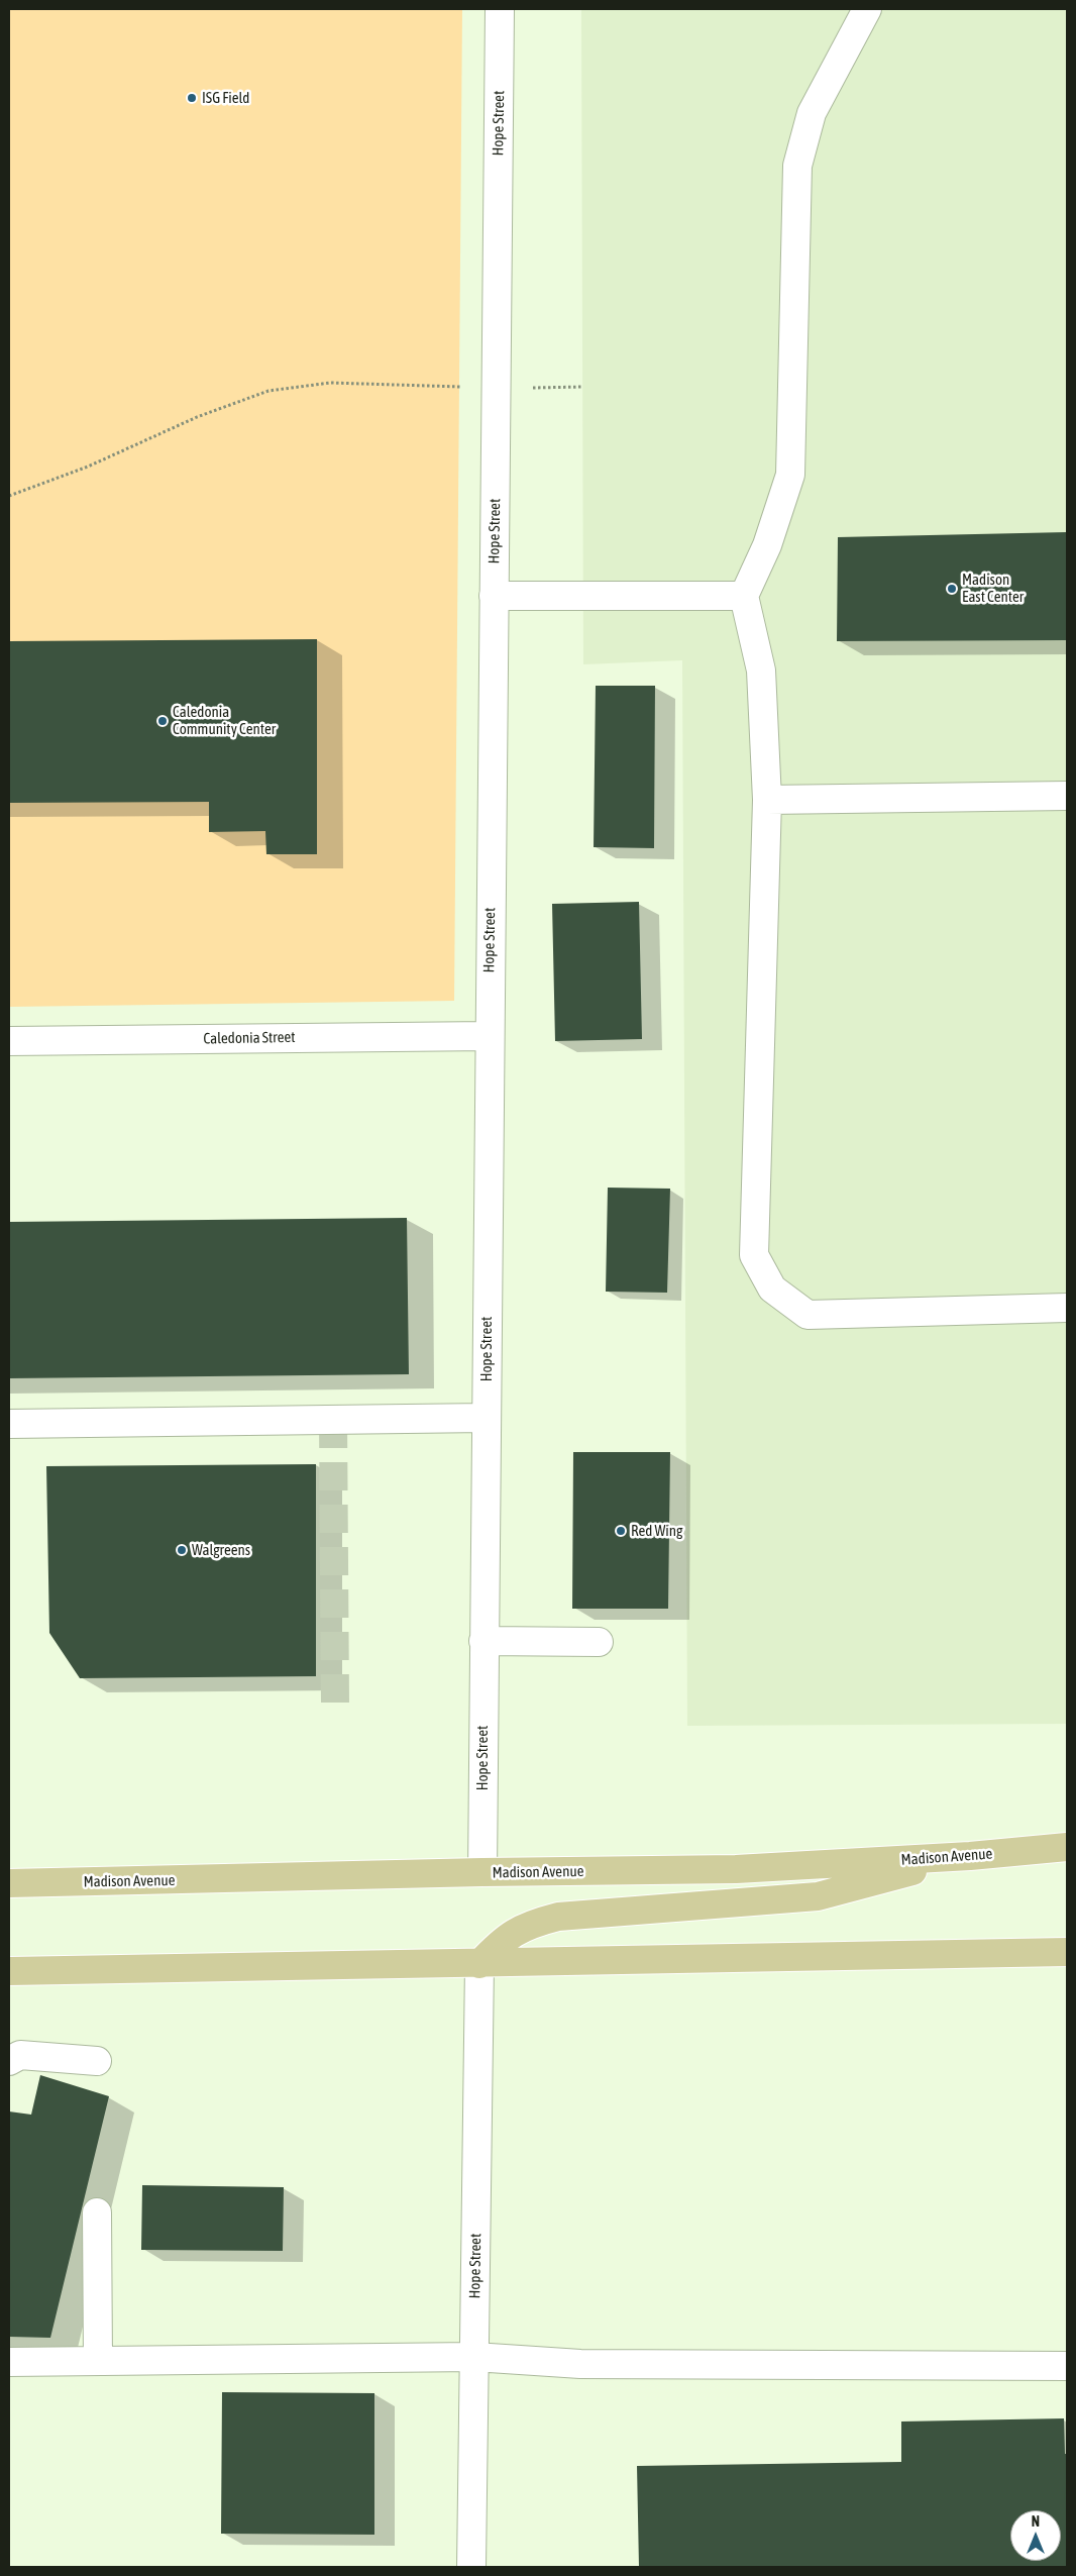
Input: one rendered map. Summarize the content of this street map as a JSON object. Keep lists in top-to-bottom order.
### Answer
{
  "streets": {
    "main road": ["Madison Avenue"],
    "street": ["Hope Street", "Caledonia Street"]
  },
  "crossings": [
    ["Hope Street", "Caledonia Street"],
    ["Hope Street", "Madison Avenue"]
  ],
  "places": [
    "ISG Field",
    "Madison East Center",
    "Caledonia Community Center",
    "Red Wing",
    "Walgreens"
  ],
  "north": "top"
}
